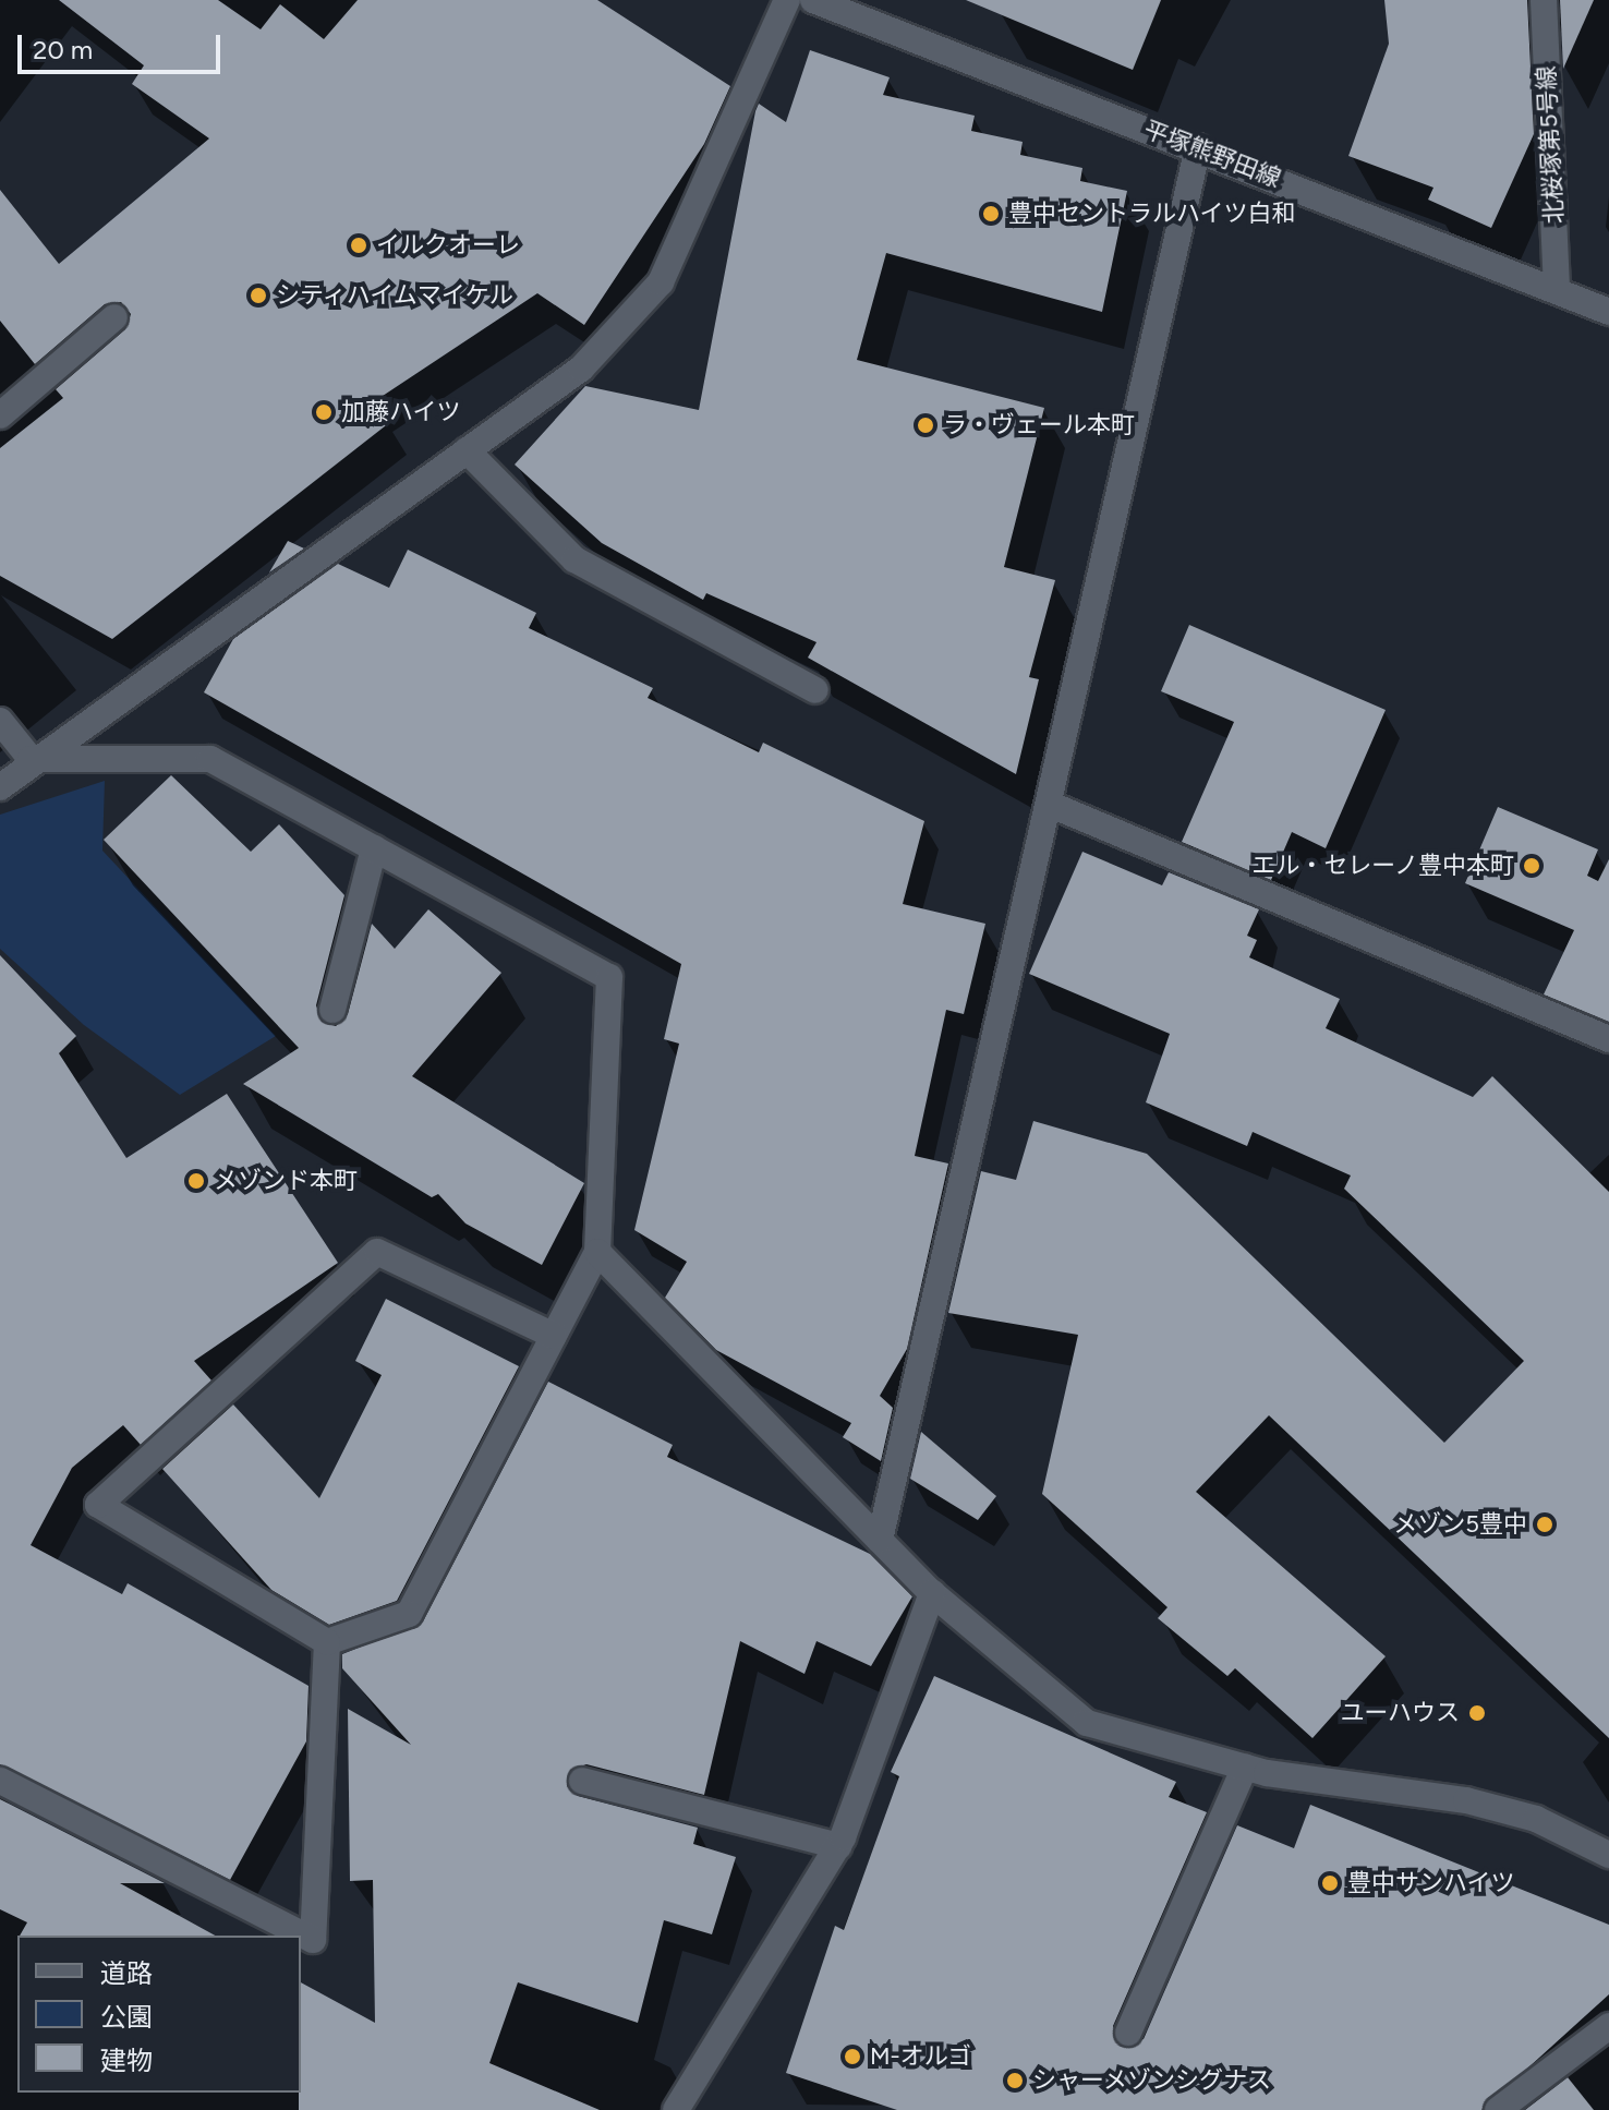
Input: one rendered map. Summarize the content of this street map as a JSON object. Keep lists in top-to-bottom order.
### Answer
{
  "streets": {
    "street": ["北桜塚第5号線", "平塚熊野田線"]
  },
  "crossings": [
    ["北桜塚第5号線", "平塚熊野田線"]
  ],
  "places": [
    "豊中セントラルハイツ白和",
    "イルクオーレ",
    "シティハイムマイケル",
    "加藤ハイツ",
    "ラ・ヴェール本町",
    "エル・セレーノ豊中本町",
    "メゾンド本町",
    "メゾン5豊中",
    "ユーハウス",
    "豊中サンハイツ",
    "M-オルゴ",
    "シャーメゾンシグナス"
  ],
  "legend": ["道路", "公園", "建物"],
  "scale_bar": "20 m"
}
